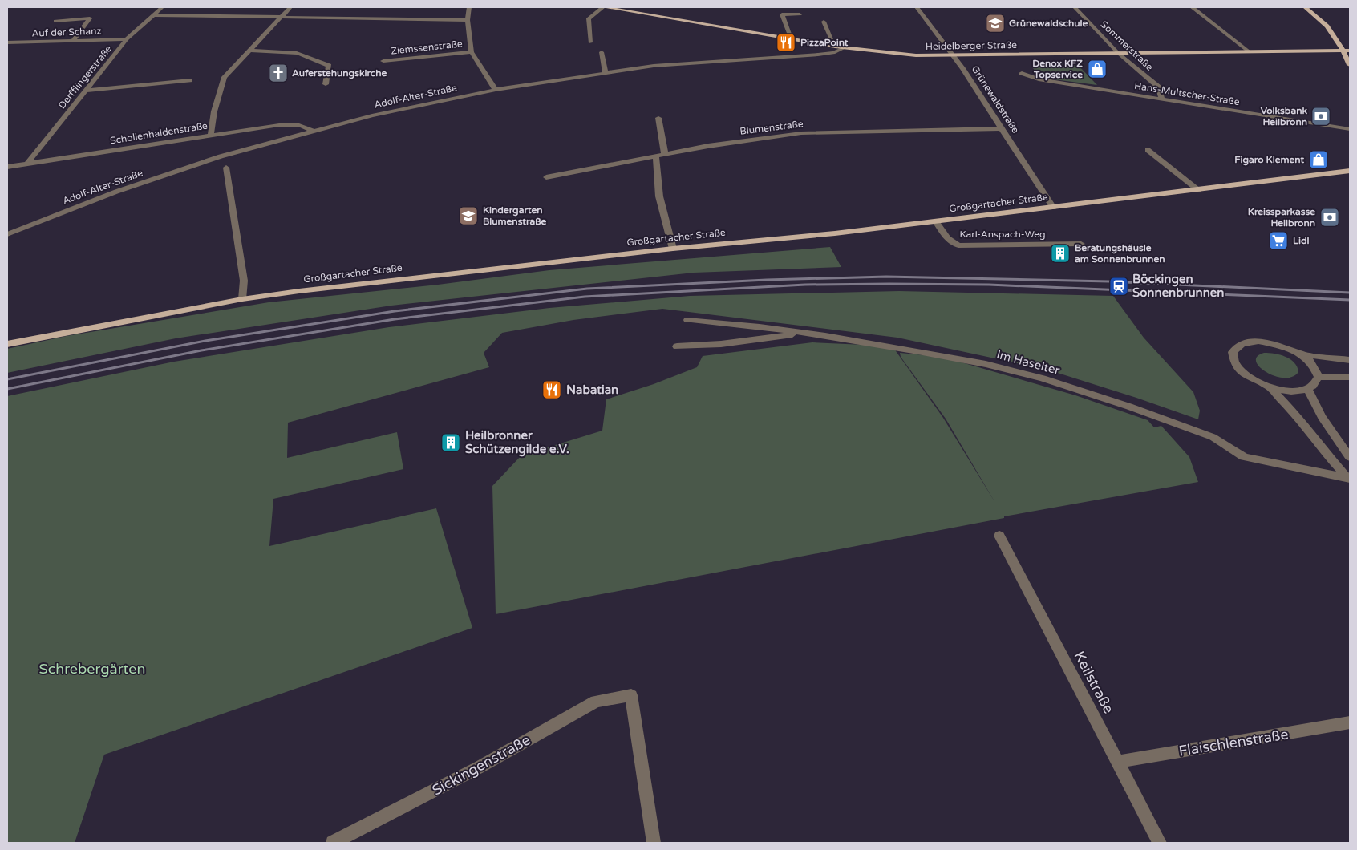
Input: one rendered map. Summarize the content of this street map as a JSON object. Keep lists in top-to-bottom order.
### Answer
{
  "streets": {
    "main road": ["Heidelberger Straße", "Großgartacher Straße"],
    "street": [
      "Auf der Schanz",
      "Sommerstraße",
      "Ziemssenstraße",
      "Derfflingerstraße",
      "Hans-Multscher-Straße",
      "Adolf-Alter-Straße",
      "Grünewaldstraße",
      "Blumenstraße",
      "Schollenhaldenstraße",
      "Karl-Anspach-Weg",
      "Im Haselter",
      "Keilstraße",
      "Flaischlenstraße",
      "Sickingenstraße"
    ]
  },
  "crossings": [
    ["Auf der Schanz", "Derfflingerstraße"],
    ["Heidelberger Straße", "Sommerstraße"],
    ["Heidelberger Straße", "Adolf-Alter-Straße"],
    ["Heidelberger Straße", "Grünewaldstraße"],
    ["Sommerstraße", "Hans-Multscher-Straße"],
    ["Derfflingerstraße", "Schollenhaldenstraße"],
    ["Adolf-Alter-Straße", "Schollenhaldenstraße"],
    ["Grünewaldstraße", "Blumenstraße"],
    ["Grünewaldstraße", "Großgartacher Straße"],
    ["Großgartacher Straße", "Karl-Anspach-Weg"],
    ["Keilstraße", "Flaischlenstraße"]
  ],
  "parks": ["Schrebergärten"],
  "places": {
    "school or university": ["Grünewaldschule", "Kindergarten Blumenstraße"],
    "restaurant": ["PizzaPoint", "Nabatian"],
    "shop": ["Denox KFZ Topservice", "Figaro Klement"],
    "church": ["Auferstehungskirche"],
    "bank": ["Volksbank Heilbronn", "Kreissparkasse Heilbronn"],
    "supermarket": ["Lidl"],
    "building": ["Beratungshäusle am Sonnenbrunnen", "Heilbronner Schützengilde e.V."],
    "station": ["Böckingen Sonnenbrunnen"]
  }
}
